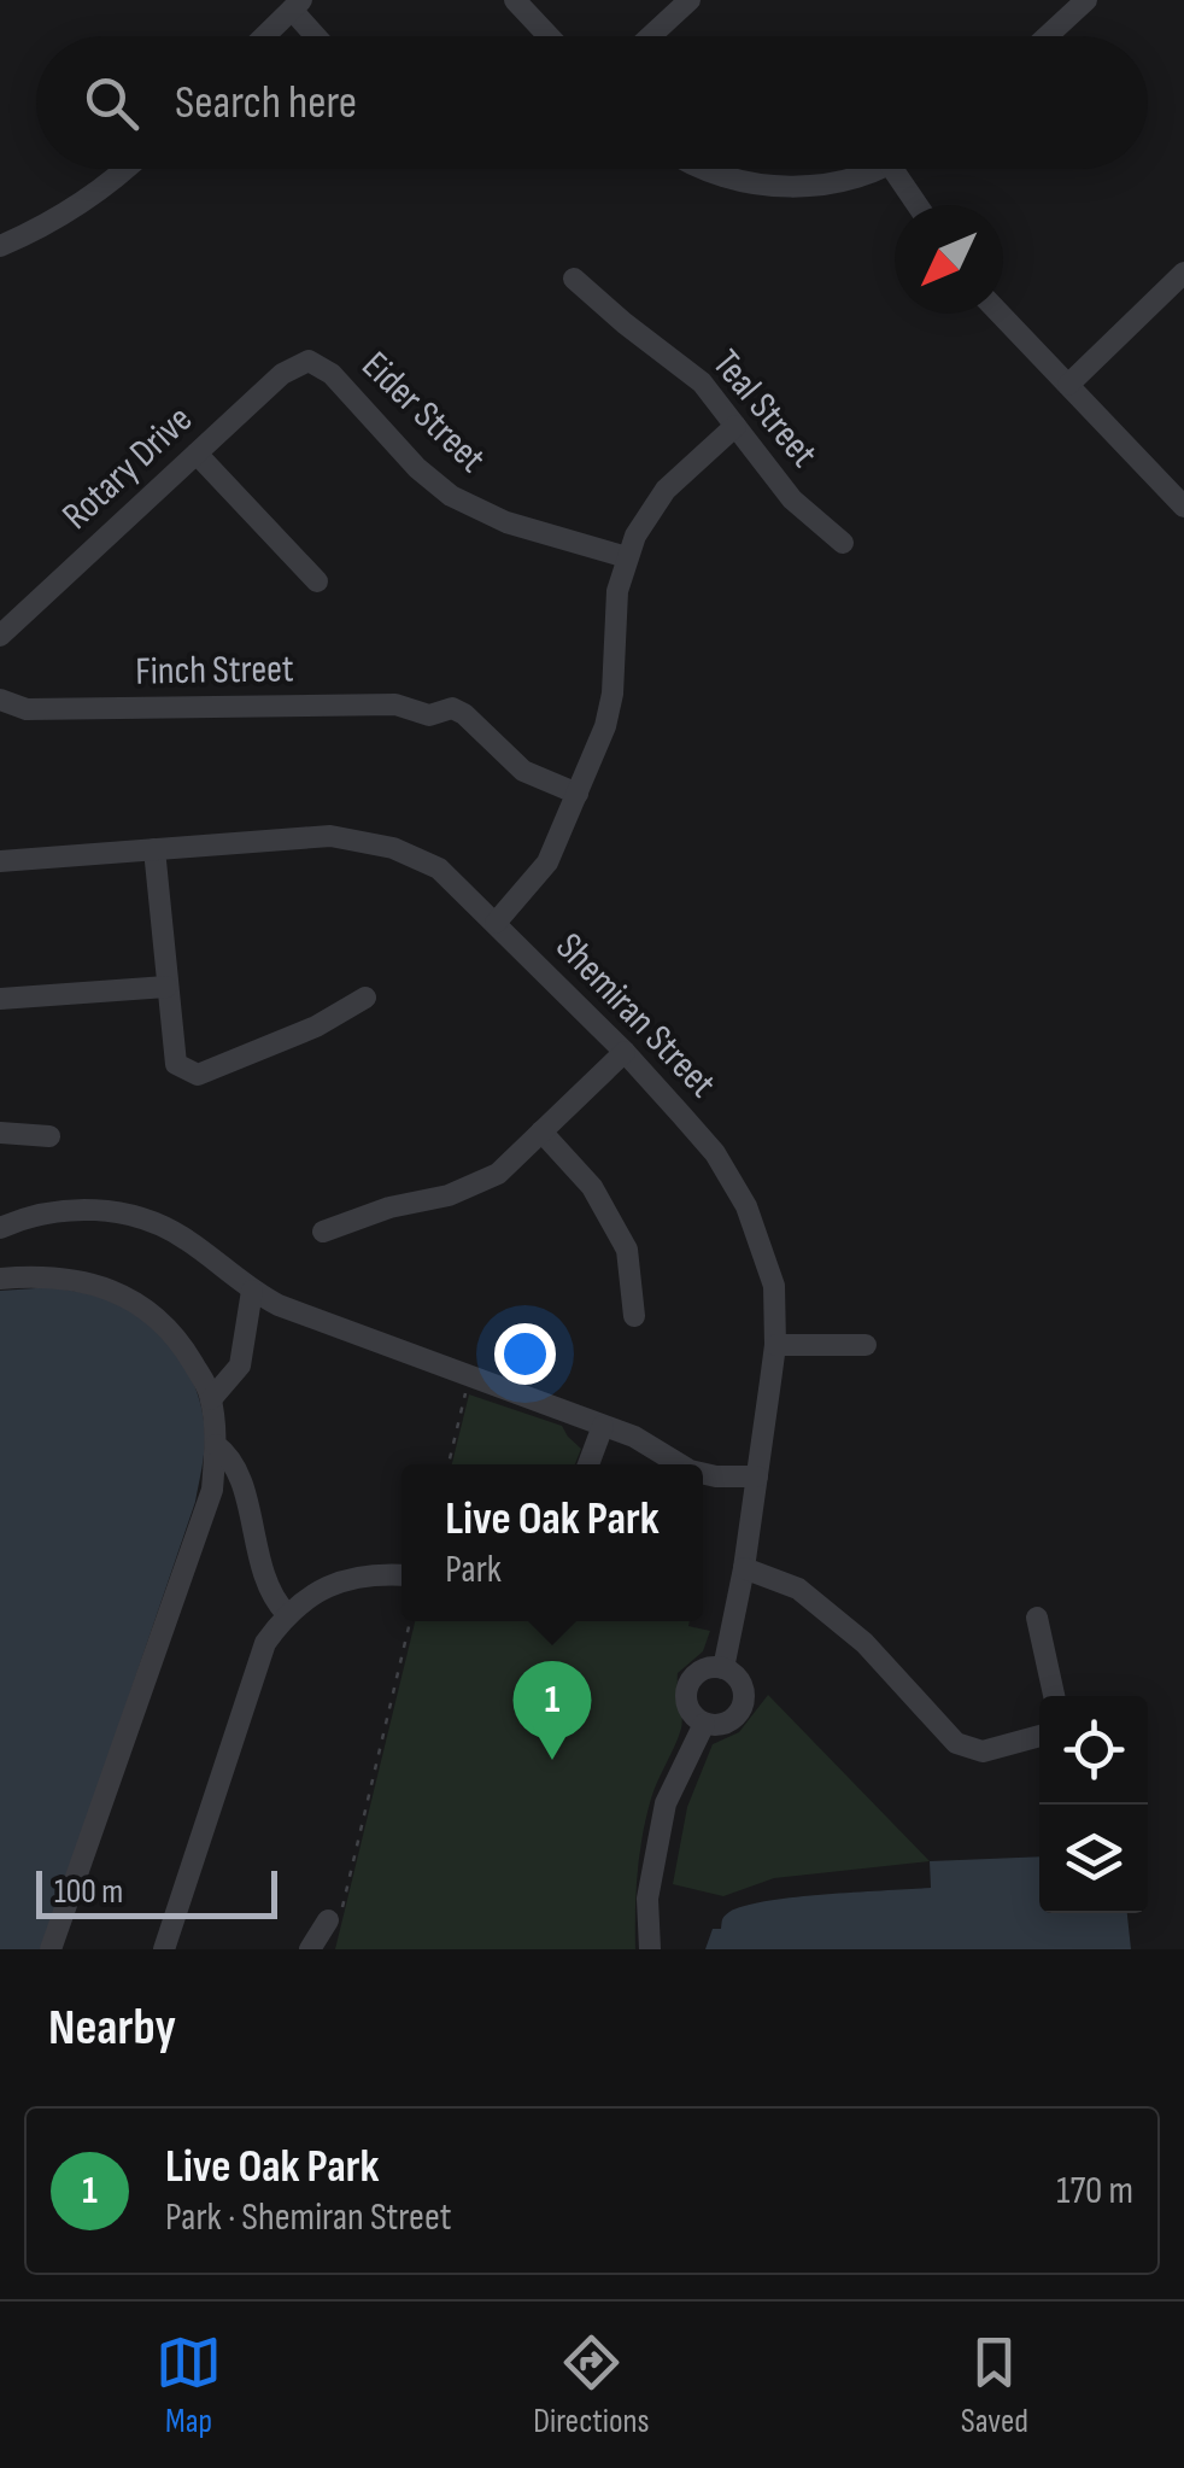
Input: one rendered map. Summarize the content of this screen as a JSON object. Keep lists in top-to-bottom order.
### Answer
{
  "streets": {
    "street": [
      "Teal Street",
      "Eider Street",
      "Rotary Drive",
      "Finch Street",
      "Shemiran Street"
    ]
  },
  "crossings": [
    ["Eider Street", "Rotary Drive"]
  ],
  "scale_bar": "100 m",
  "north": "bottom left",
  "page": {
    "search": "Search here",
    "popup": ["Live Oak Park", "Park"],
    "pins": "1",
    "scale": "100 m",
    "heading": "Nearby",
    "list": [
      {
        "mark": "1",
        "name": "Live Oak Park",
        "note": "Park · Shemiran Street",
        "value": "170 m"
      }
    ],
    "nav": ["Map", "Directions", "Saved"]
  }
}
